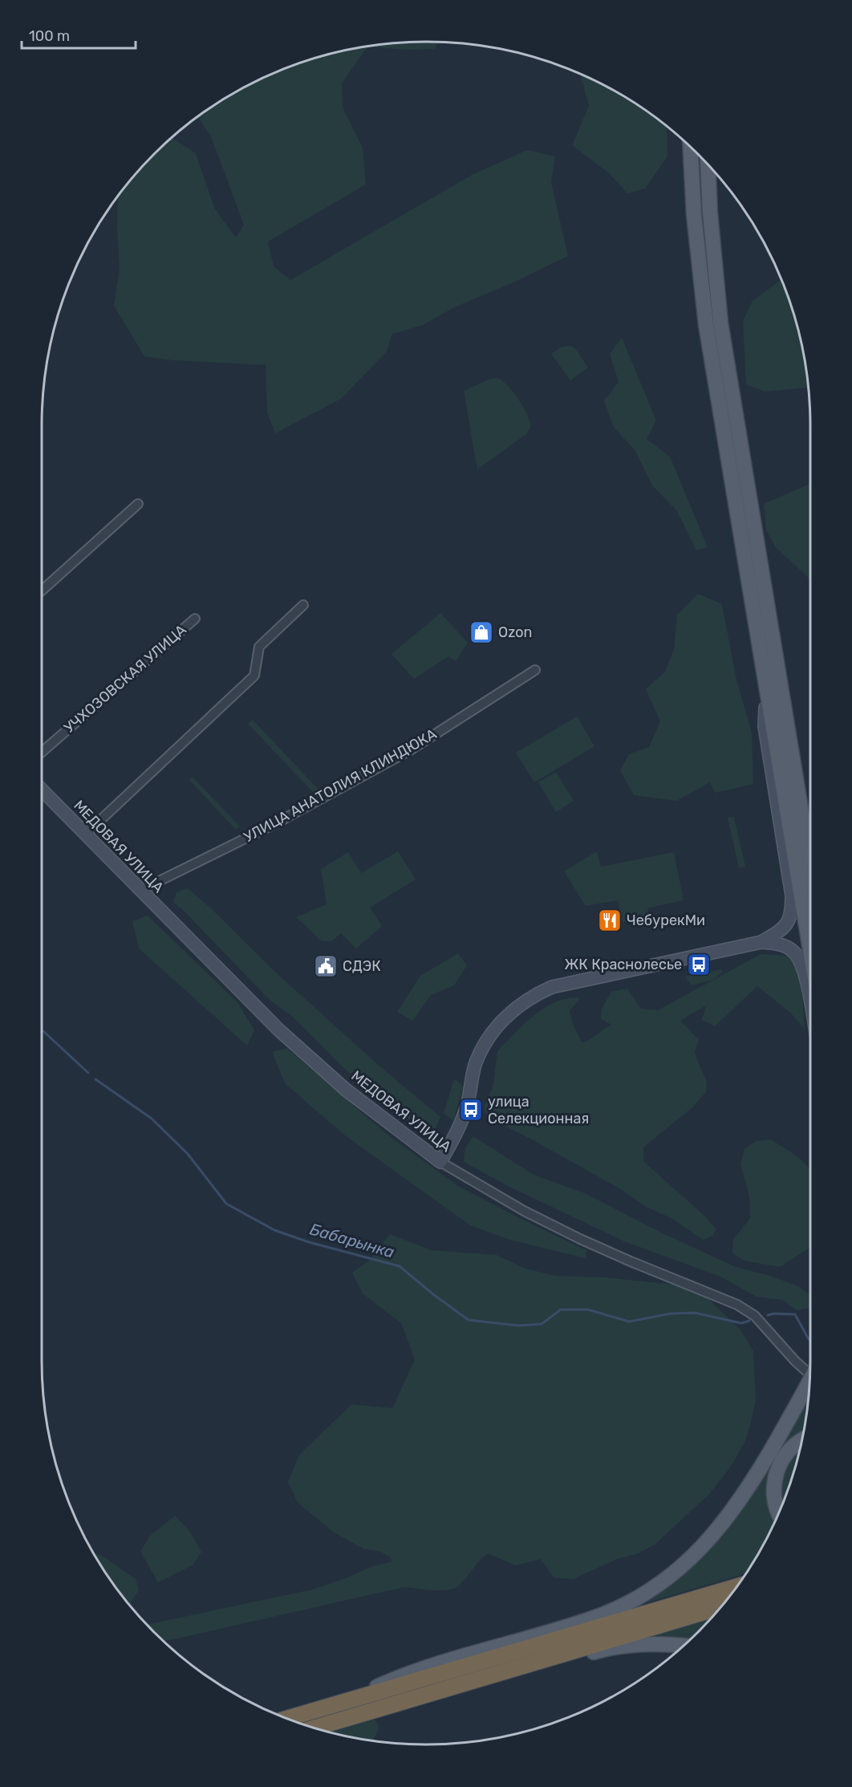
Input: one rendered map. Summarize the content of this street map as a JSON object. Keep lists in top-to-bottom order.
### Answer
{
  "streets": {
    "street": ["УЧХОЗОВСКАЯ УЛИЦА", "УЛИЦА АНАТОЛИЯ КЛИНДЮКА", "МЕДОВАЯ УЛИЦА"]
  },
  "crossings": [
    ["УЛИЦА АНАТОЛИЯ КЛИНДЮКА", "МЕДОВАЯ УЛИЦА"]
  ],
  "water": ["Бабарынка"],
  "places": {
    "shop": ["Ozon"],
    "restaurant": ["ЧебурекМи"],
    "bus stop": ["ЖК Краснолесье", "улица Селекционная"],
    "public building": ["СДЭК"]
  },
  "scale_bar": "100 m"
}
